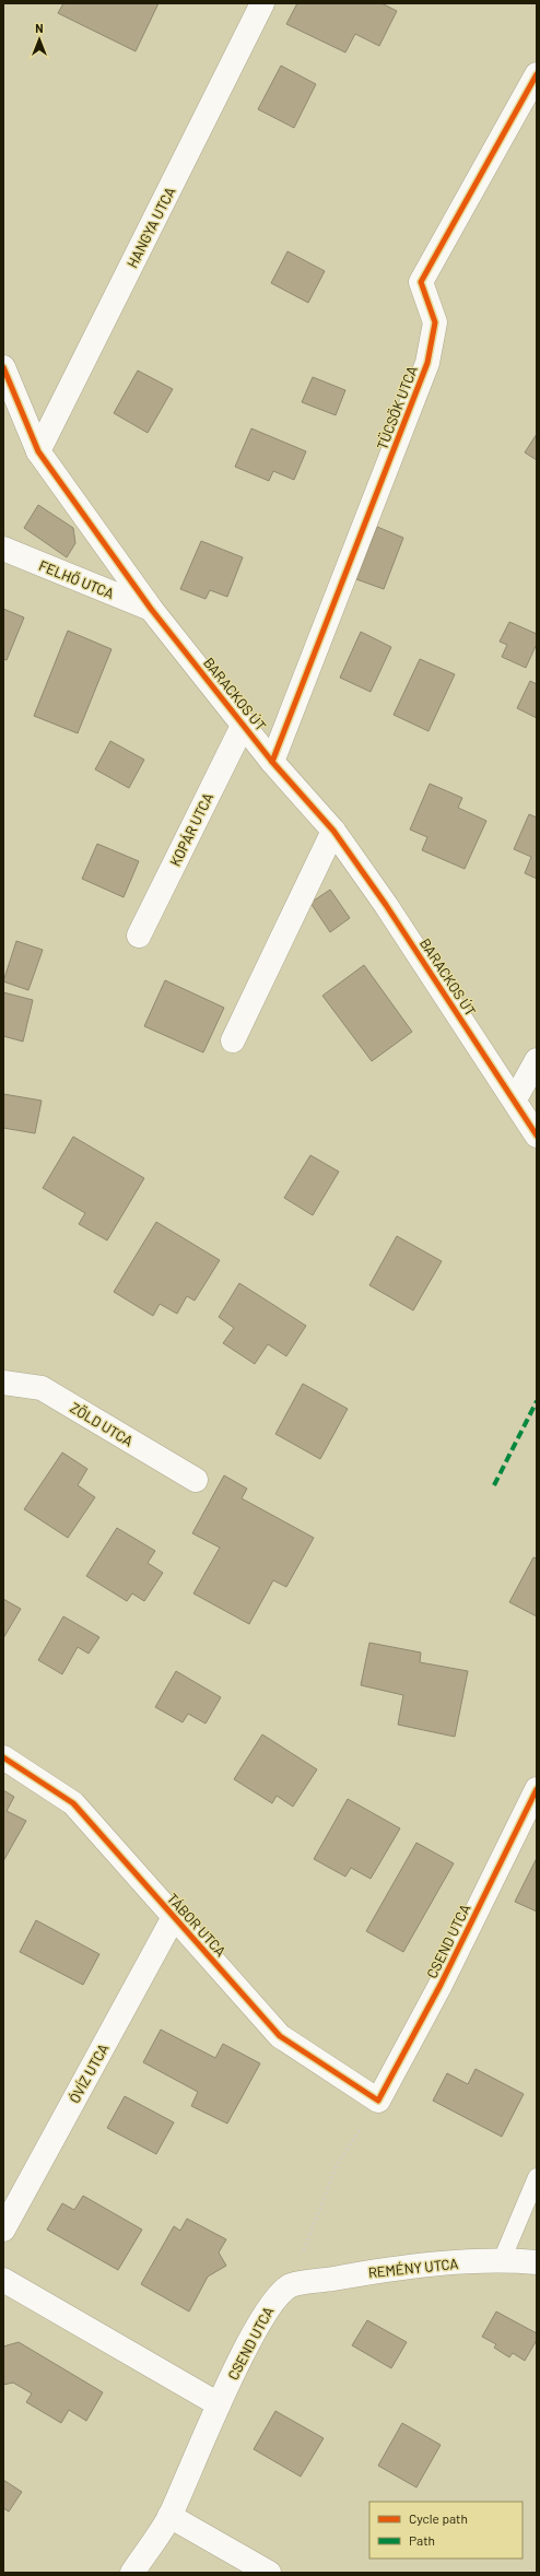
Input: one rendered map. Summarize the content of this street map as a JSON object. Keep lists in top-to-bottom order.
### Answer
{
  "streets": {
    "street": [
      "HANGYA UTCA",
      "TÜCSÖK UTCA",
      "FELHŐ UTCA",
      "BARACKOS ÚT",
      "KOPÁR UTCA",
      "ZÖLD UTCA",
      "TÁBOR UTCA",
      "CSEND UTCA",
      "ÓVÍZ UTCA",
      "REMÉNY UTCA"
    ]
  },
  "crossings": [
    ["HANGYA UTCA", "BARACKOS ÚT"],
    ["TÜCSÖK UTCA", "BARACKOS ÚT"],
    ["FELHŐ UTCA", "BARACKOS ÚT"],
    ["BARACKOS ÚT", "KOPÁR UTCA"],
    ["TÁBOR UTCA", "CSEND UTCA"],
    ["TÁBOR UTCA", "ÓVÍZ UTCA"],
    ["CSEND UTCA", "REMÉNY UTCA"]
  ],
  "legend": ["Cycle path", "Path"],
  "north": "top"
}
